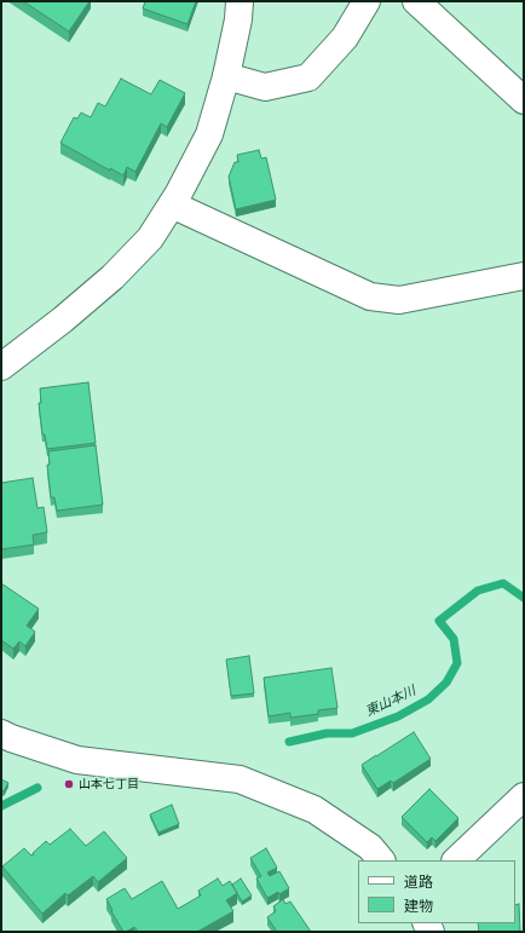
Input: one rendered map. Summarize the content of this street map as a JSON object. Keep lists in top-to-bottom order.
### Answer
{
  "water": ["東山本川"],
  "places": ["山本七丁目"],
  "legend": ["道路", "建物"]
}
